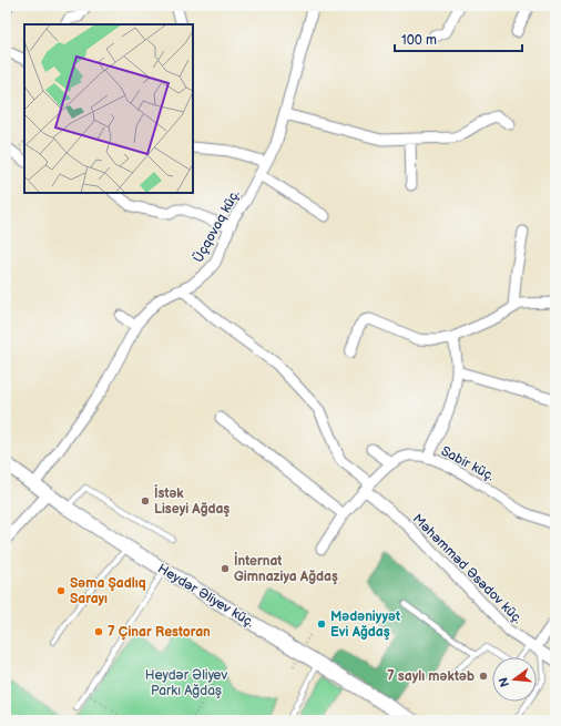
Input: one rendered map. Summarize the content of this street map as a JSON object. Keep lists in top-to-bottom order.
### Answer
{
  "streets": {
    "main road": ["Heydər Əliyev küç."],
    "street": ["Üçqovaq küç.", "Sabir küç.", "Məhəmməd Əsədov küç."]
  },
  "crossings": [
    ["Üçqovaq küç.", "Məhəmməd Əsədov küç."],
    ["Üçqovaq küç.", "Heydər Əliyev küç."],
    ["Sabir küç.", "Məhəmməd Əsədov küç."]
  ],
  "parks": ["Heydər Əliyev Parkı Ağdaş"],
  "places": [
    "İstək Liseyi Ağdaş",
    "İnternat Gimnaziya Ağdaş",
    "Səma Şadlıq Sarayı",
    "Mədəniyyət Evi Ağdaş",
    "7 Çinar Restoran",
    "7 saylı məktəb"
  ],
  "scale_bar": "100 m",
  "north": "left"
}
